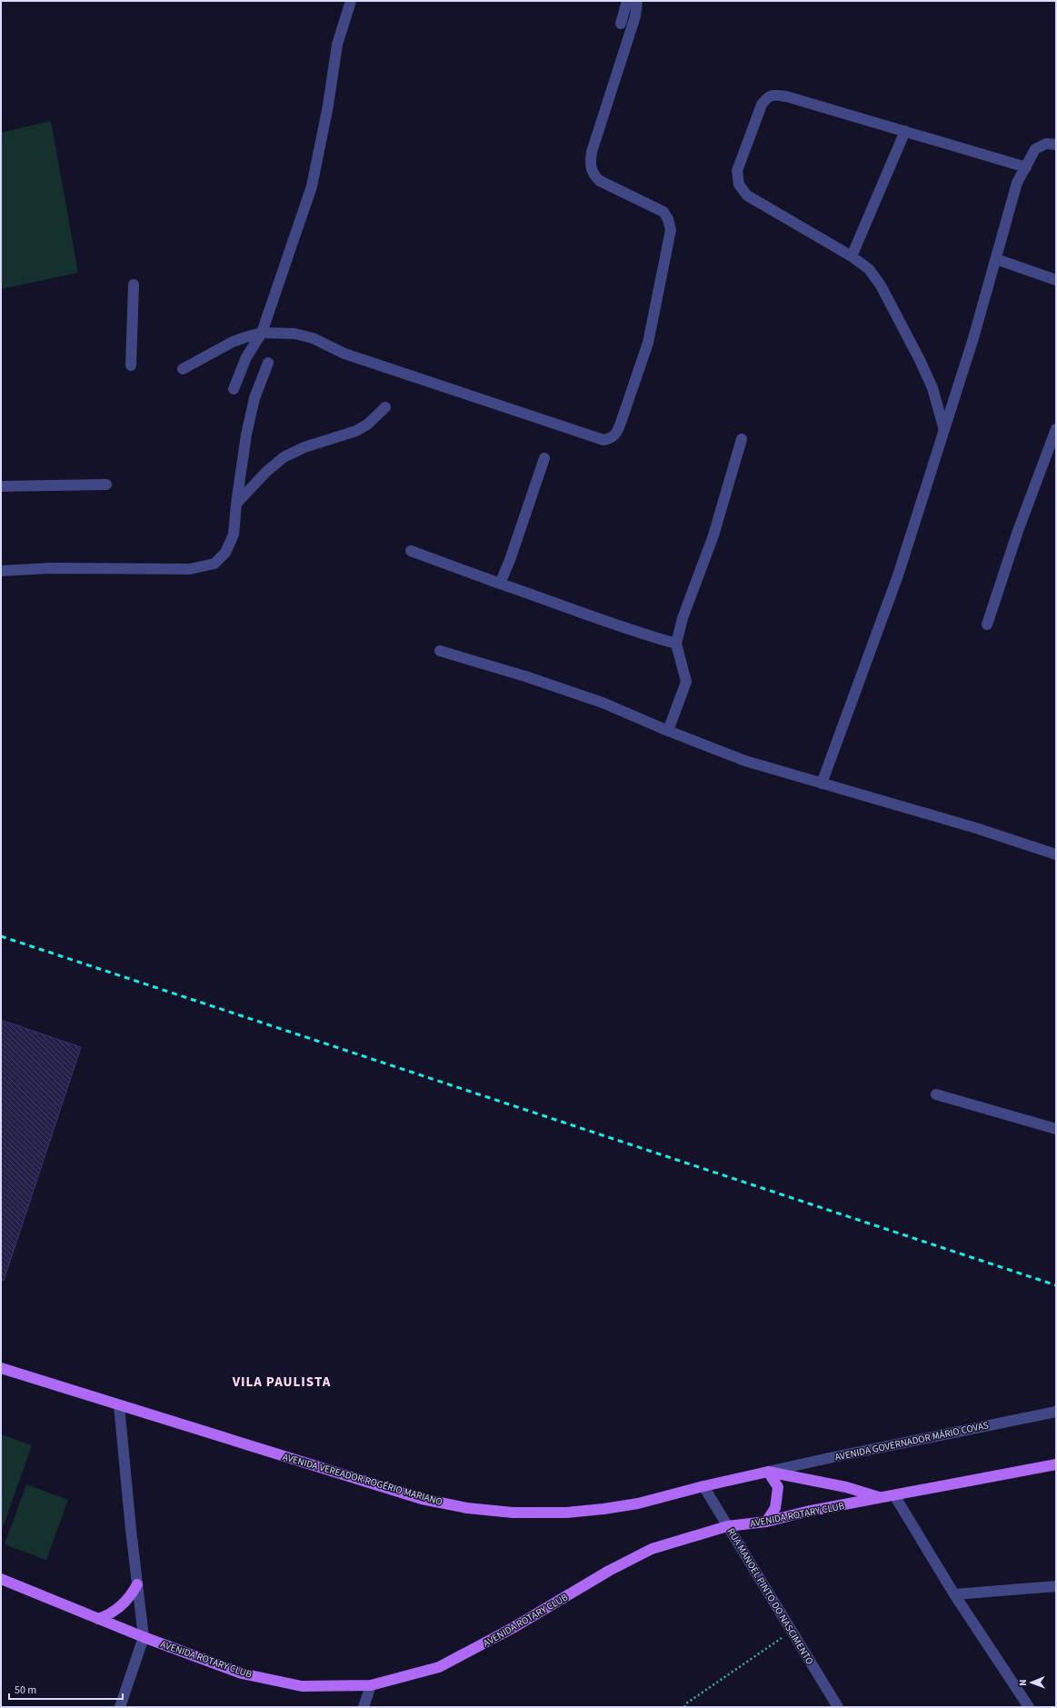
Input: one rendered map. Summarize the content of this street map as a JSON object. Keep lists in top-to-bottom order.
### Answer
{
  "streets": {
    "main road": ["AVENIDA VEREADOR ROGÉRIO MARIANO", "AVENIDA ROTARY CLUB"],
    "street": ["AVENIDA GOVERNADOR MÁRIO COVAS", "RUA MANOEL PINTO DO NASCIMENTO"]
  },
  "crossings": [
    ["AVENIDA GOVERNADOR MÁRIO COVAS", "AVENIDA VEREADOR ROGÉRIO MARIANO"],
    ["AVENIDA VEREADOR ROGÉRIO MARIANO", "AVENIDA ROTARY CLUB"],
    ["AVENIDA VEREADOR ROGÉRIO MARIANO", "RUA MANOEL PINTO DO NASCIMENTO"],
    ["AVENIDA ROTARY CLUB", "RUA MANOEL PINTO DO NASCIMENTO"]
  ],
  "districts": ["VILA PAULISTA"],
  "scale_bar": "50 m",
  "north": "left"
}
